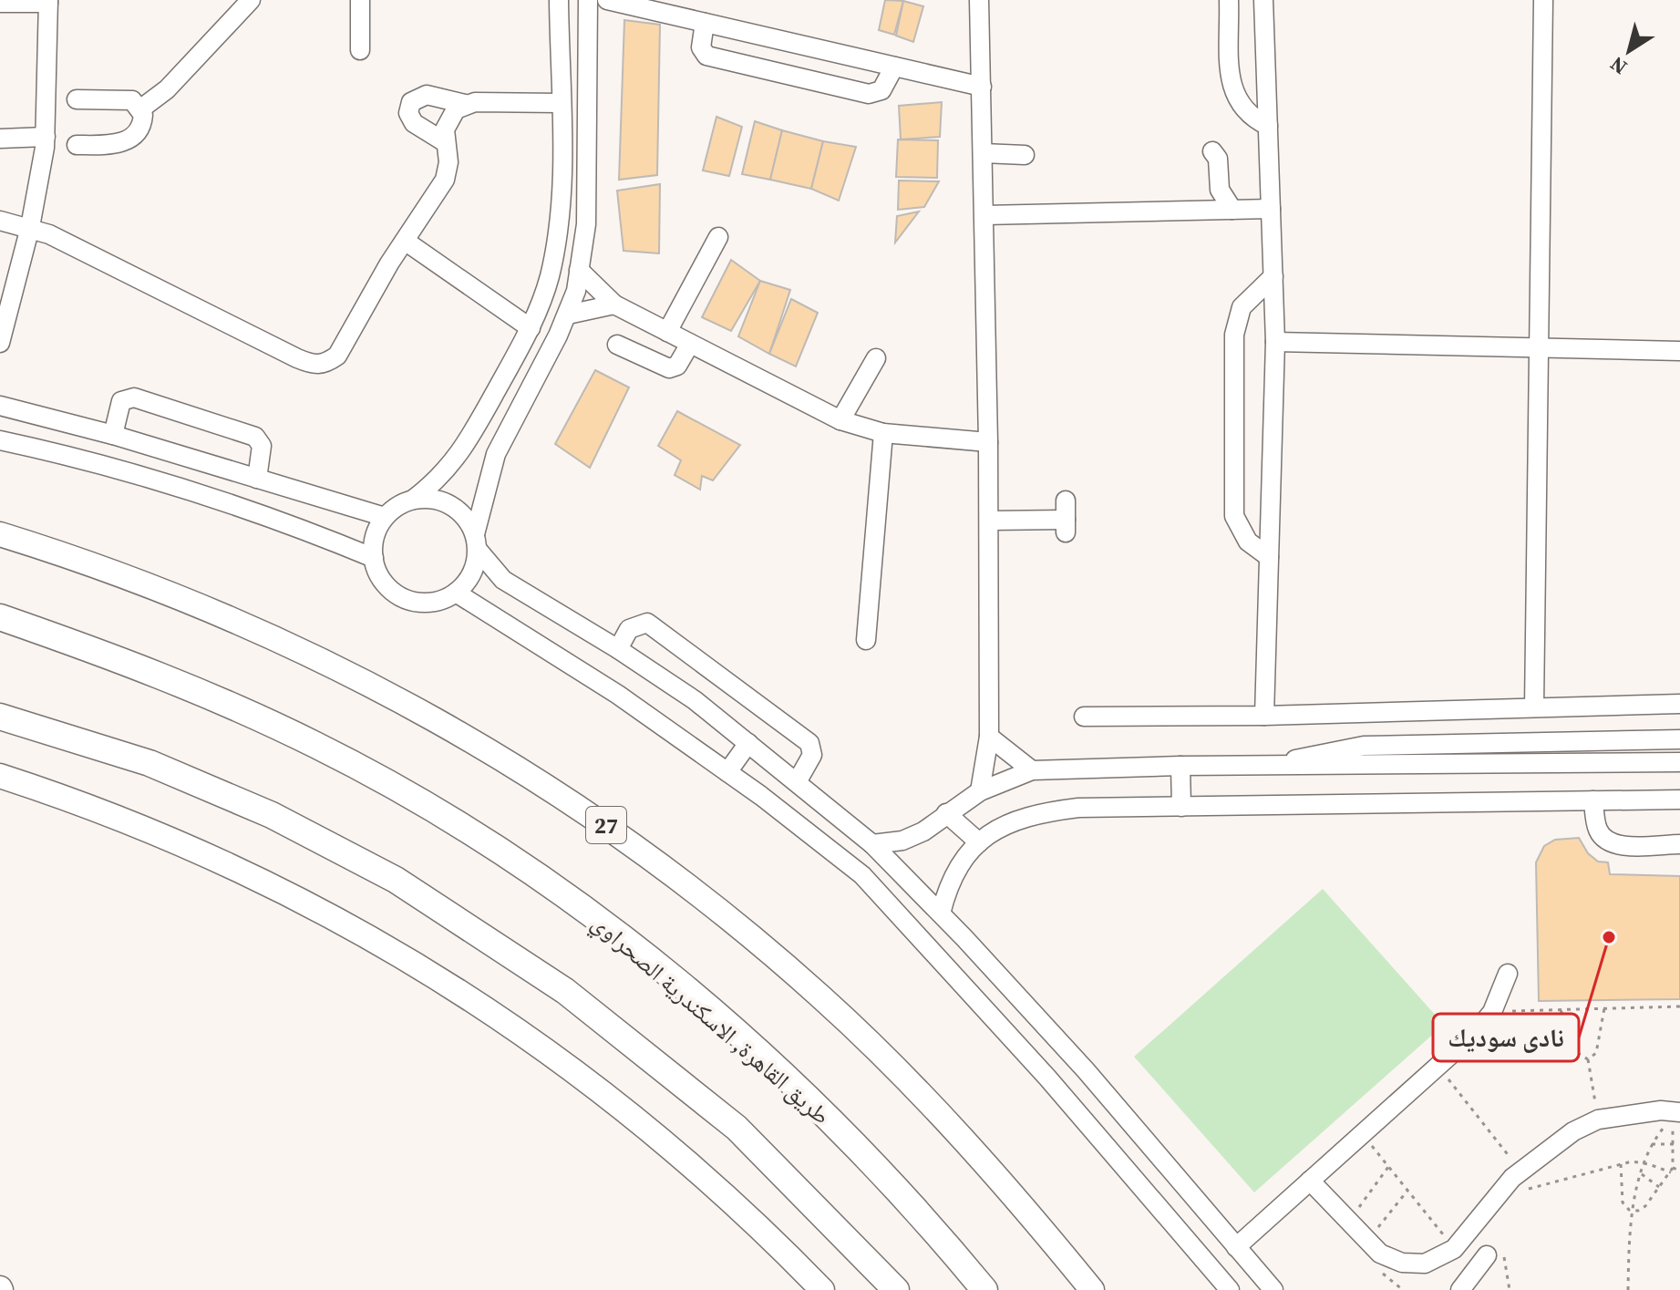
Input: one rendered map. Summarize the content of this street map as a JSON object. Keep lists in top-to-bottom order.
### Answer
{
  "streets": {
    "highway": ["طريق القاهرة, الاسكندرية الصحراوي"],
    "main road": ["27"]
  },
  "places": ["نادى سوديك"],
  "north": "bottom left"
}
